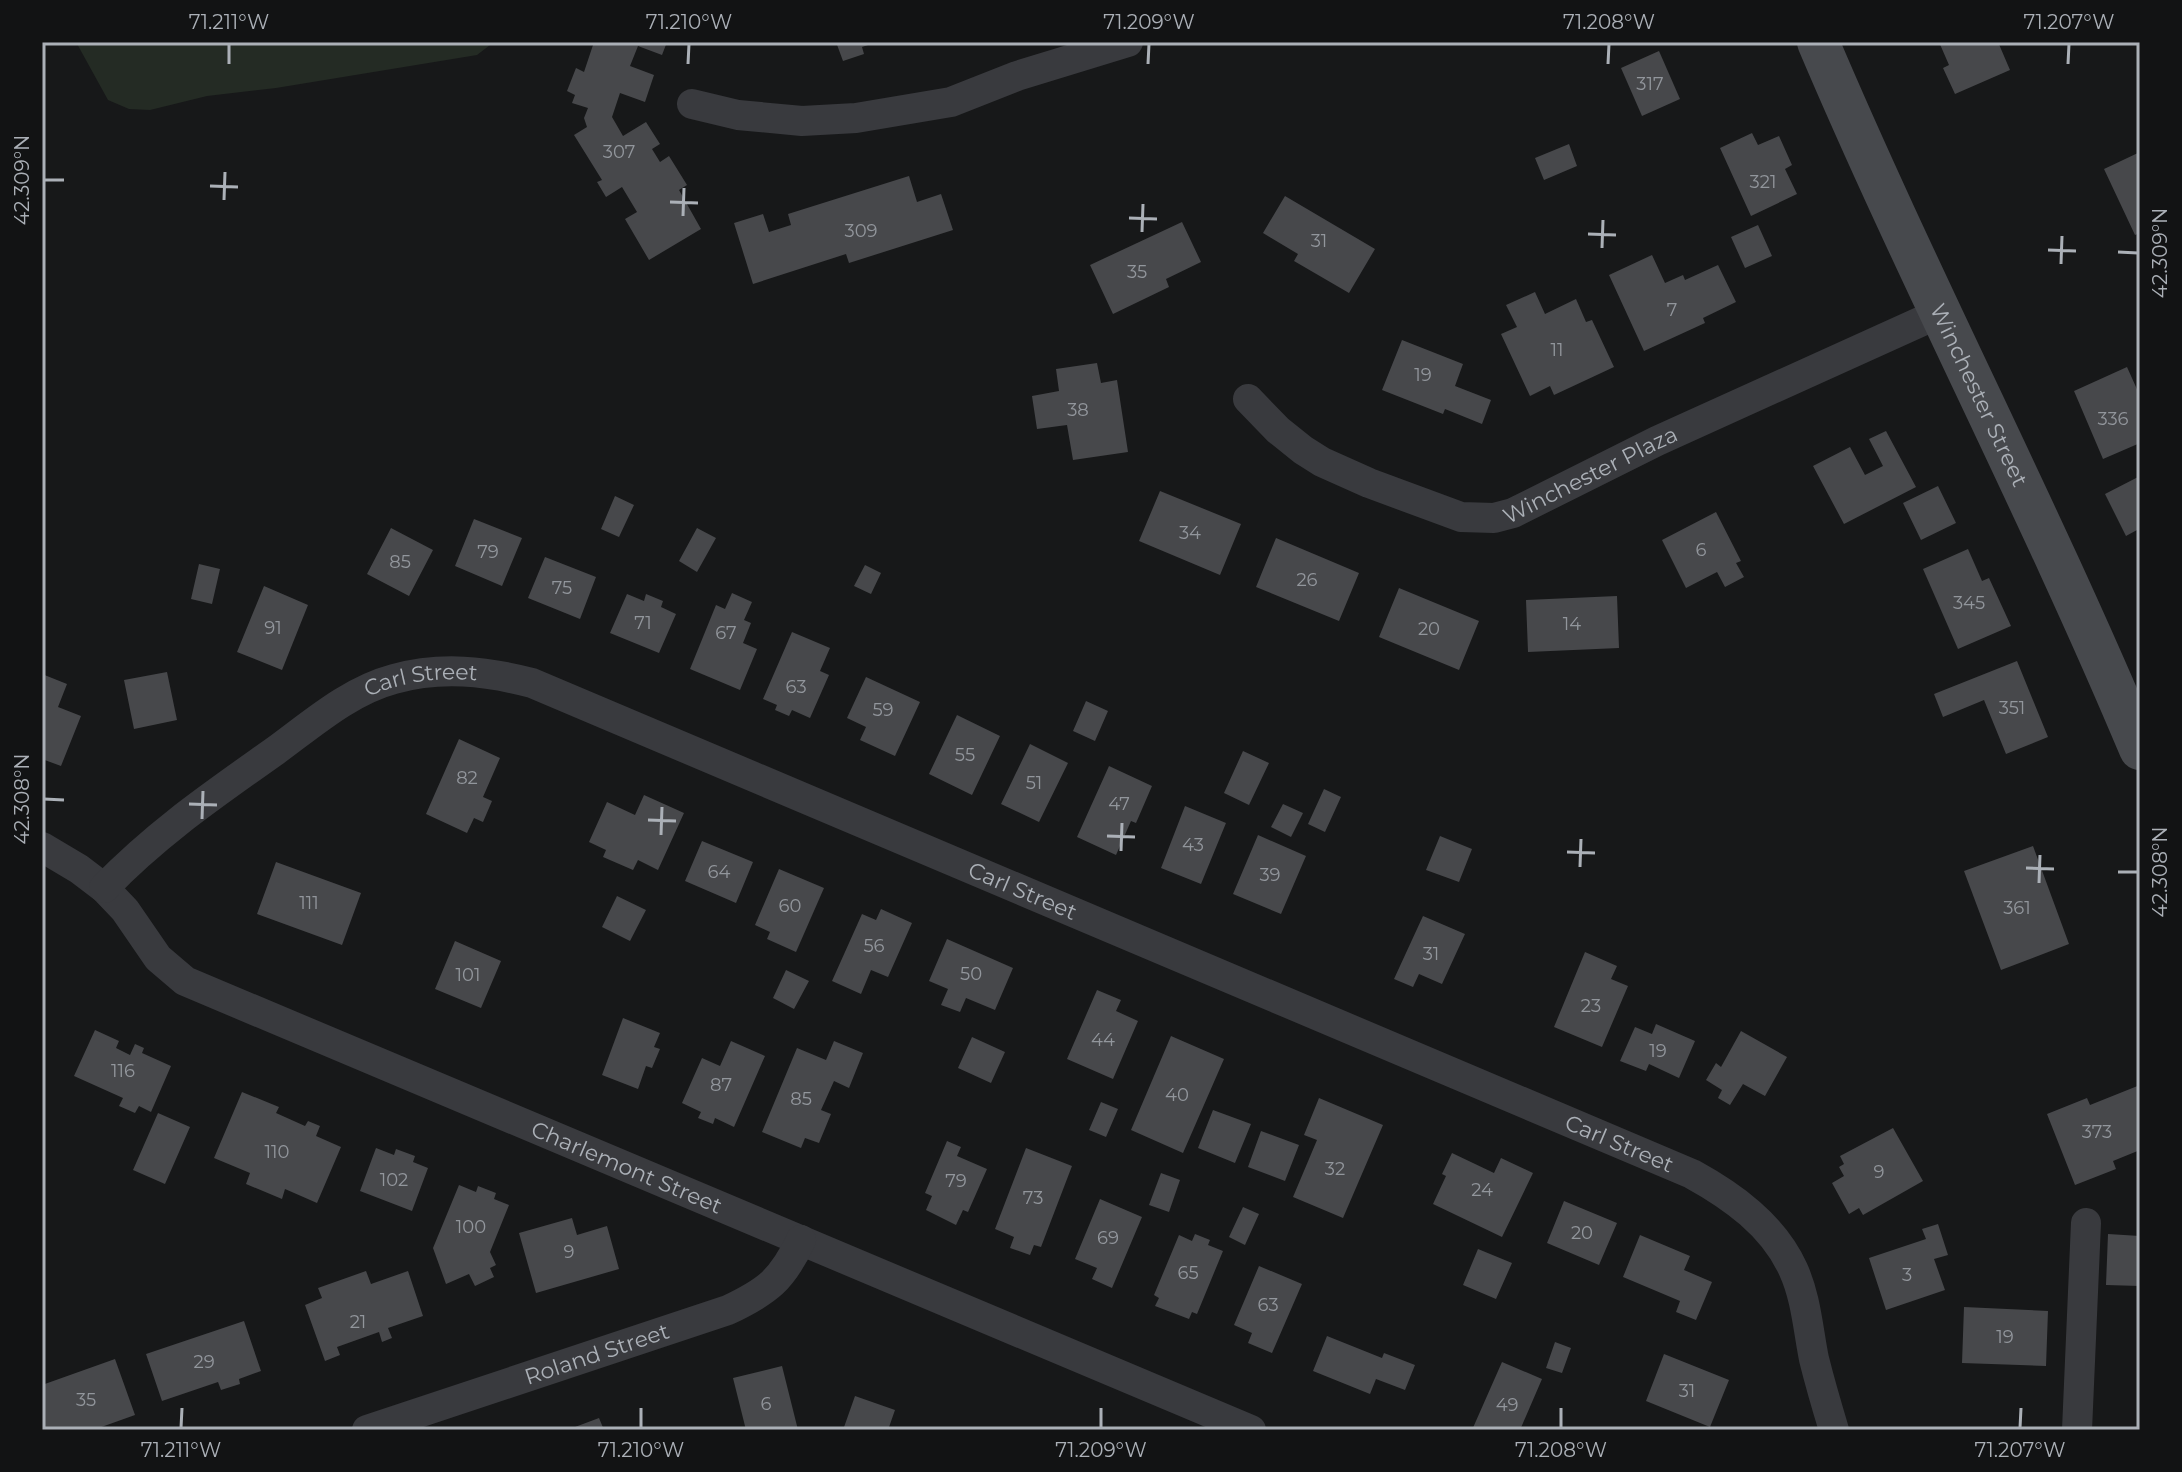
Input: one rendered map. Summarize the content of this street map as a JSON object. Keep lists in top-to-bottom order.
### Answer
{
  "streets": {
    "street": [
      "Winchester Street",
      "Winchester Plaza",
      "Carl Street",
      "Charlemont Street",
      "Roland Street"
    ]
  },
  "crossings": [
    ["Winchester Street", "Winchester Plaza"],
    ["Carl Street", "Charlemont Street"],
    ["Charlemont Street", "Roland Street"]
  ],
  "house_numbers": [
    "317",
    "307",
    "321",
    "309",
    "31",
    "35",
    "7",
    "11",
    "19",
    "38",
    "336",
    "34",
    "6",
    "79",
    "85",
    "26",
    "75",
    "345",
    "71",
    "14",
    "91",
    "20",
    "67",
    "63",
    "351",
    "59",
    "55",
    "82",
    "51",
    "47",
    "43",
    "64",
    "39",
    "111",
    "60",
    "361",
    "56",
    "31",
    "50",
    "101",
    "23",
    "44",
    "19",
    "116",
    "87",
    "40",
    "85",
    "373",
    "110",
    "32",
    "9",
    "102",
    "79",
    "24",
    "73",
    "100",
    "20",
    "69",
    "9",
    "65",
    "3",
    "63",
    "21",
    "19",
    "29",
    "31",
    "35",
    "6",
    "49"
  ],
  "coordinates": [
    "71.211°W",
    "71.210°W",
    "71.209°W",
    "71.208°W",
    "71.207°W",
    "42.309°N",
    "42.308°N"
  ]
}
